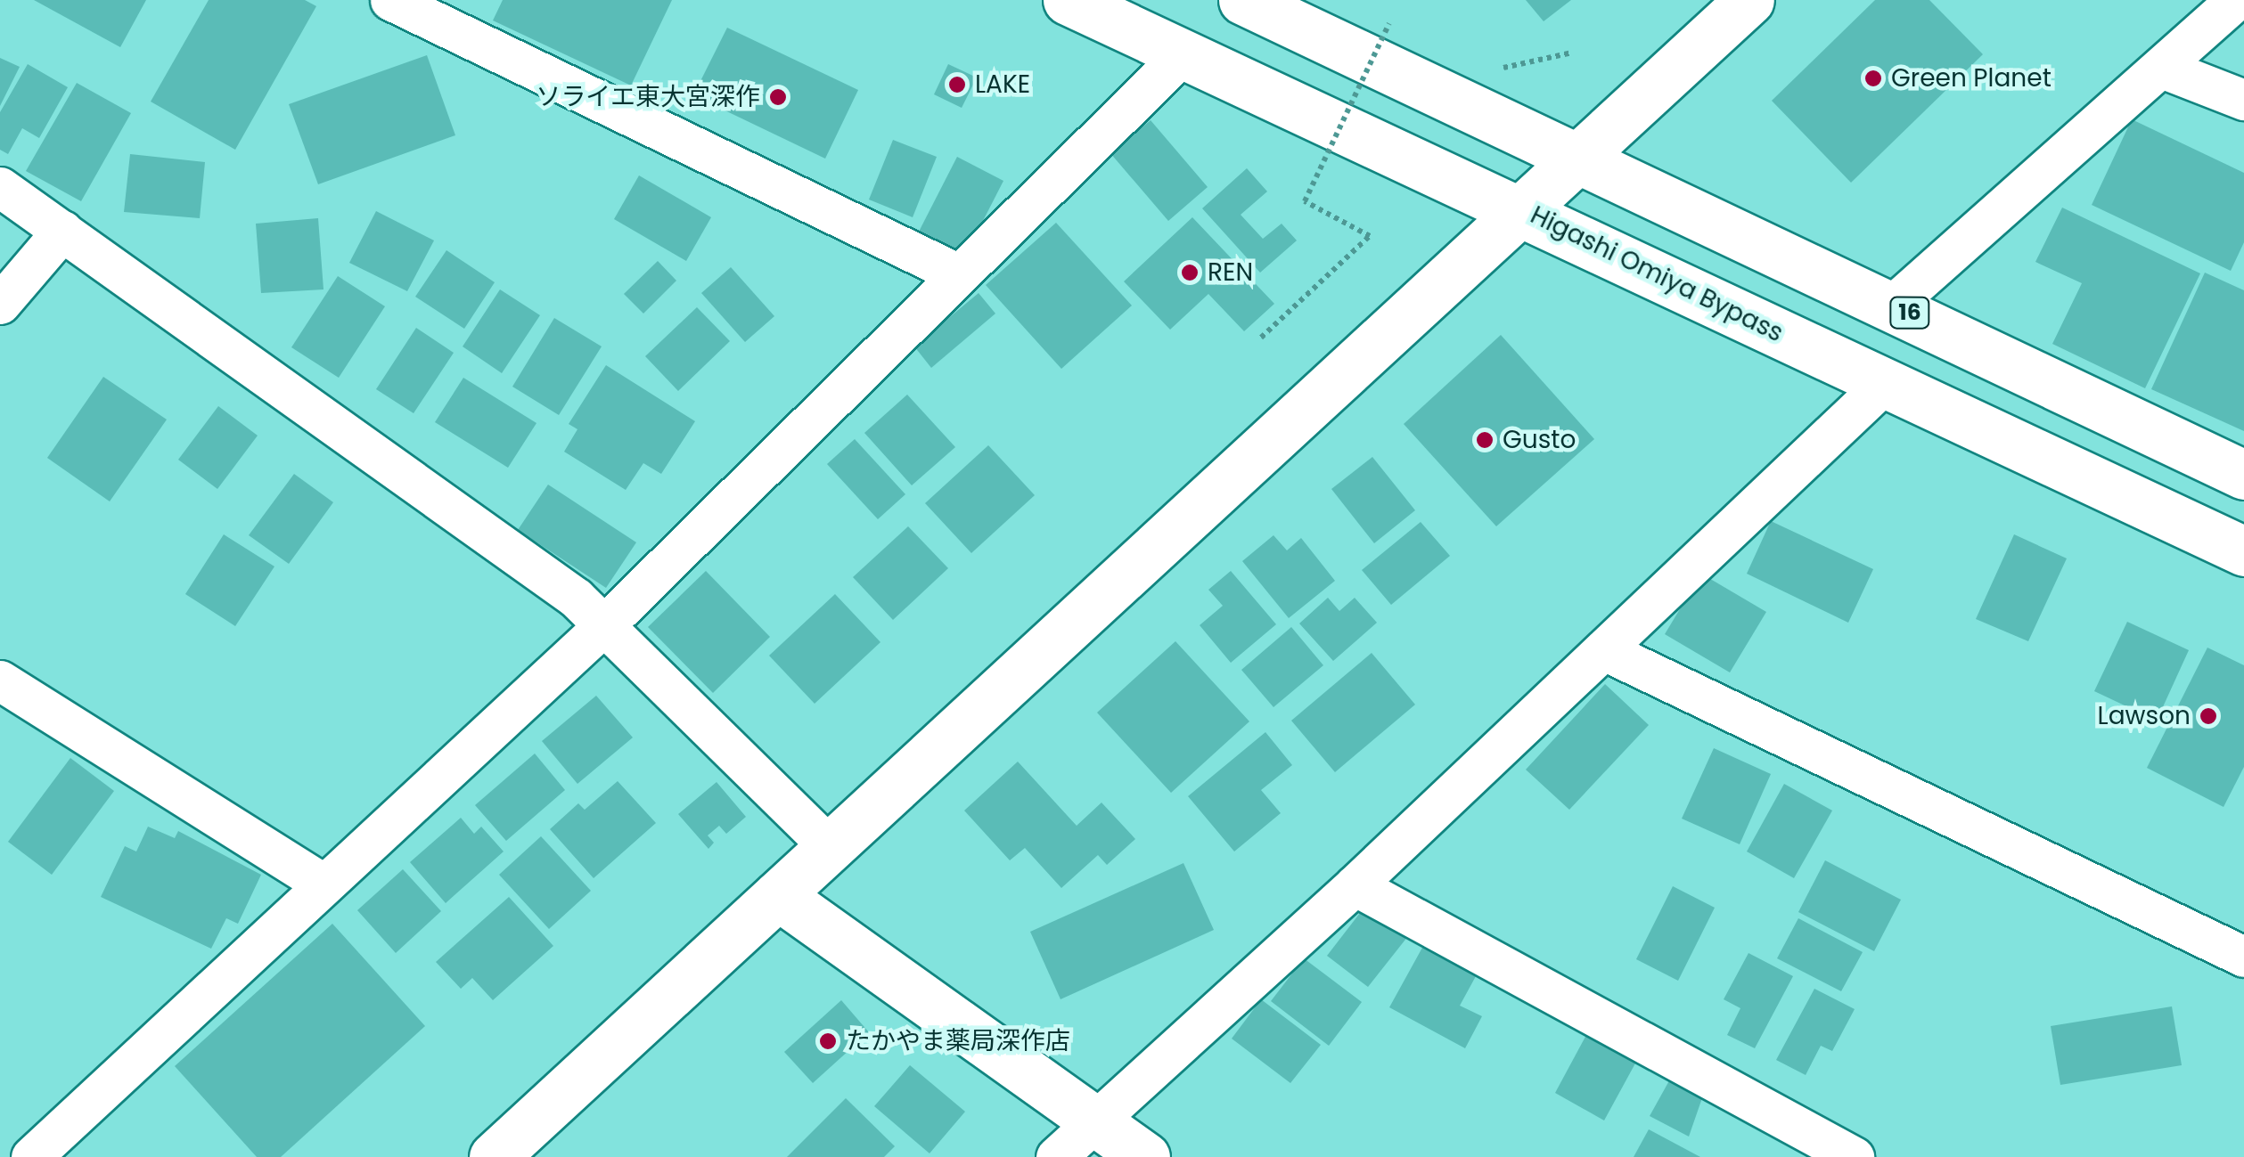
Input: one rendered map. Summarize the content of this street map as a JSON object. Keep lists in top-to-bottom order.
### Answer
{
  "streets": {
    "main road": ["Higashi Omiya Bypass", "16"]
  },
  "places": [
    "Green Planet",
    "LAKE",
    "ソライエ東大宮深作",
    "REN",
    "Gusto",
    "Lawson",
    "たかやま薬局深作店"
  ]
}
